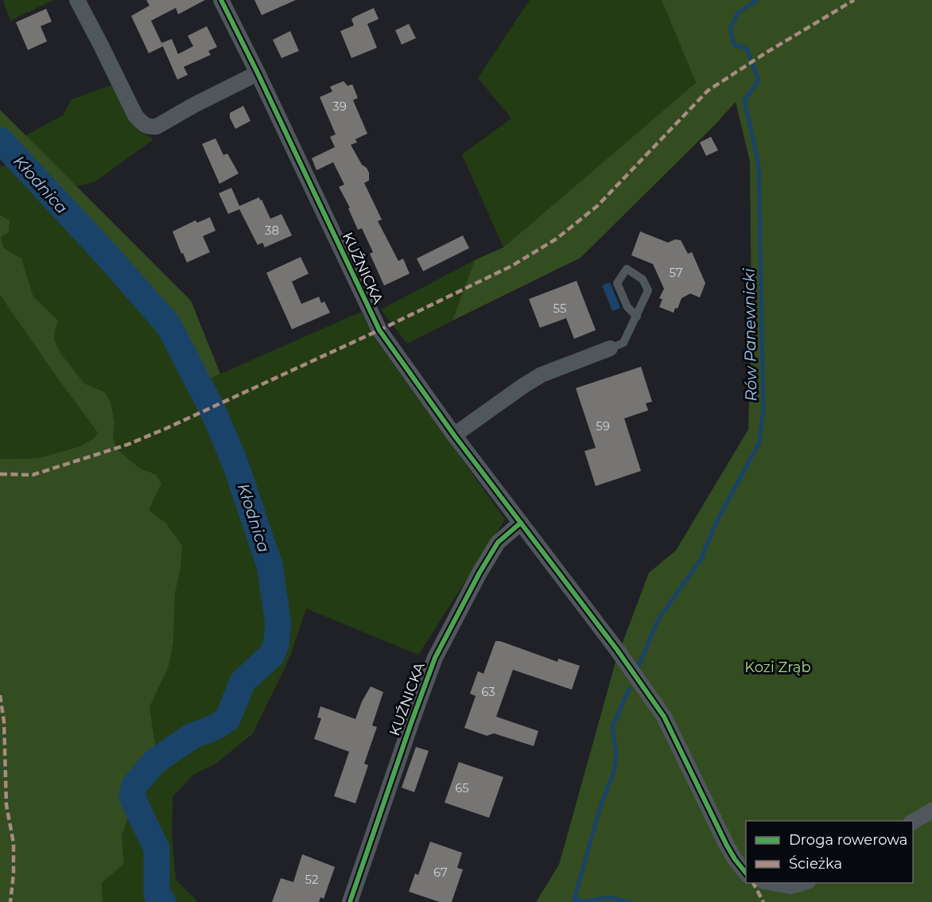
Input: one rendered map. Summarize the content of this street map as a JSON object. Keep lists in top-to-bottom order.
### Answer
{
  "streets": {
    "street": ["KUŹNICKA"]
  },
  "water": ["Kłodnica", "Rów Panewnicki"],
  "parks": ["Kozi Zrąb"],
  "house_numbers": [
    "39",
    "38",
    "57",
    "55",
    "59",
    "63",
    "65",
    "67",
    "52"
  ],
  "legend": ["Droga rowerowa", "Ścieżka"]
}
